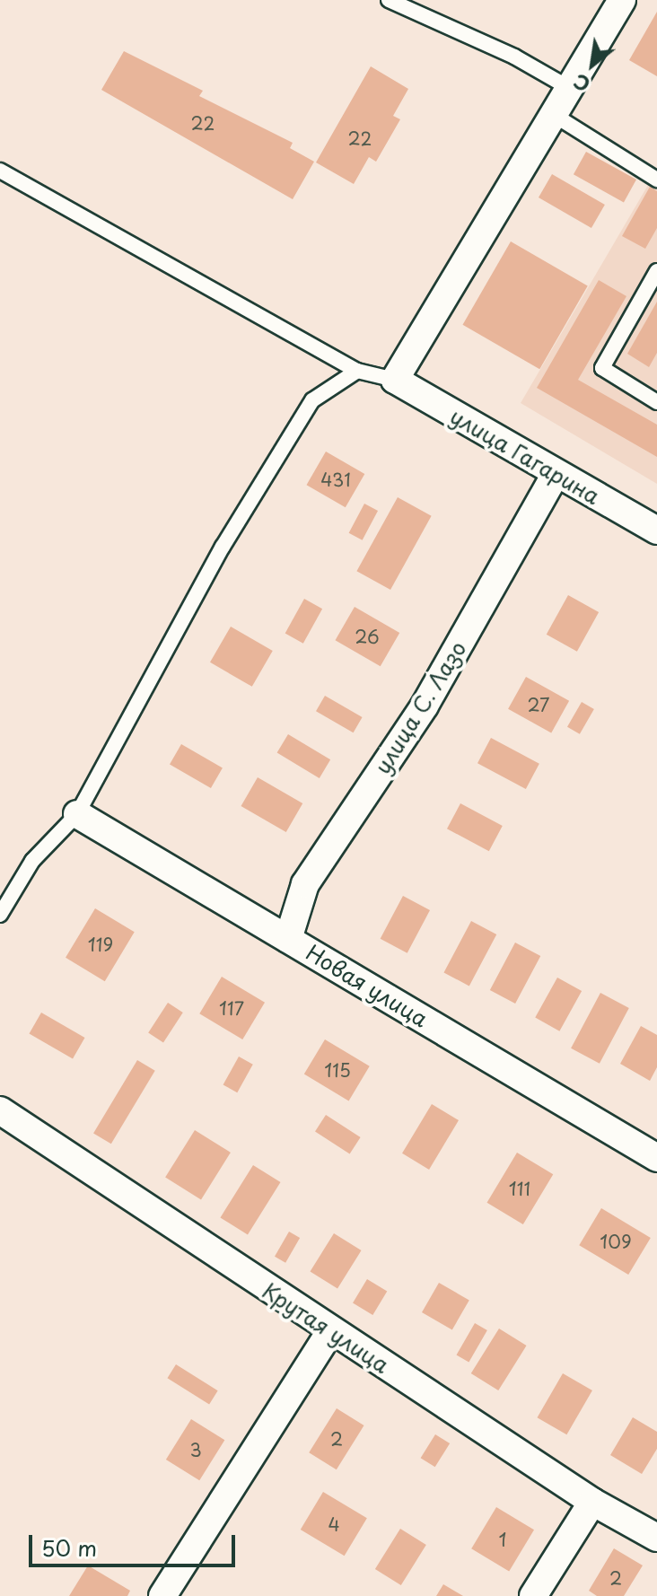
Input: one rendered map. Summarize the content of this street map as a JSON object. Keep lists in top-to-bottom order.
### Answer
{
  "streets": {
    "street": [
      "улица Гагарина",
      "улица С. Лазо",
      "Новая улица",
      "Крутая улица"
    ]
  },
  "crossings": [
    ["улица Гагарина", "улица С. Лазо"],
    ["улица С. Лазо", "Новая улица"]
  ],
  "house_numbers": [
    "22",
    "22",
    "431",
    "26",
    "27",
    "119",
    "117",
    "115",
    "111",
    "109",
    "2",
    "3",
    "4",
    "1",
    "2"
  ],
  "scale_bar": "50 m",
  "north": "bottom left"
}
